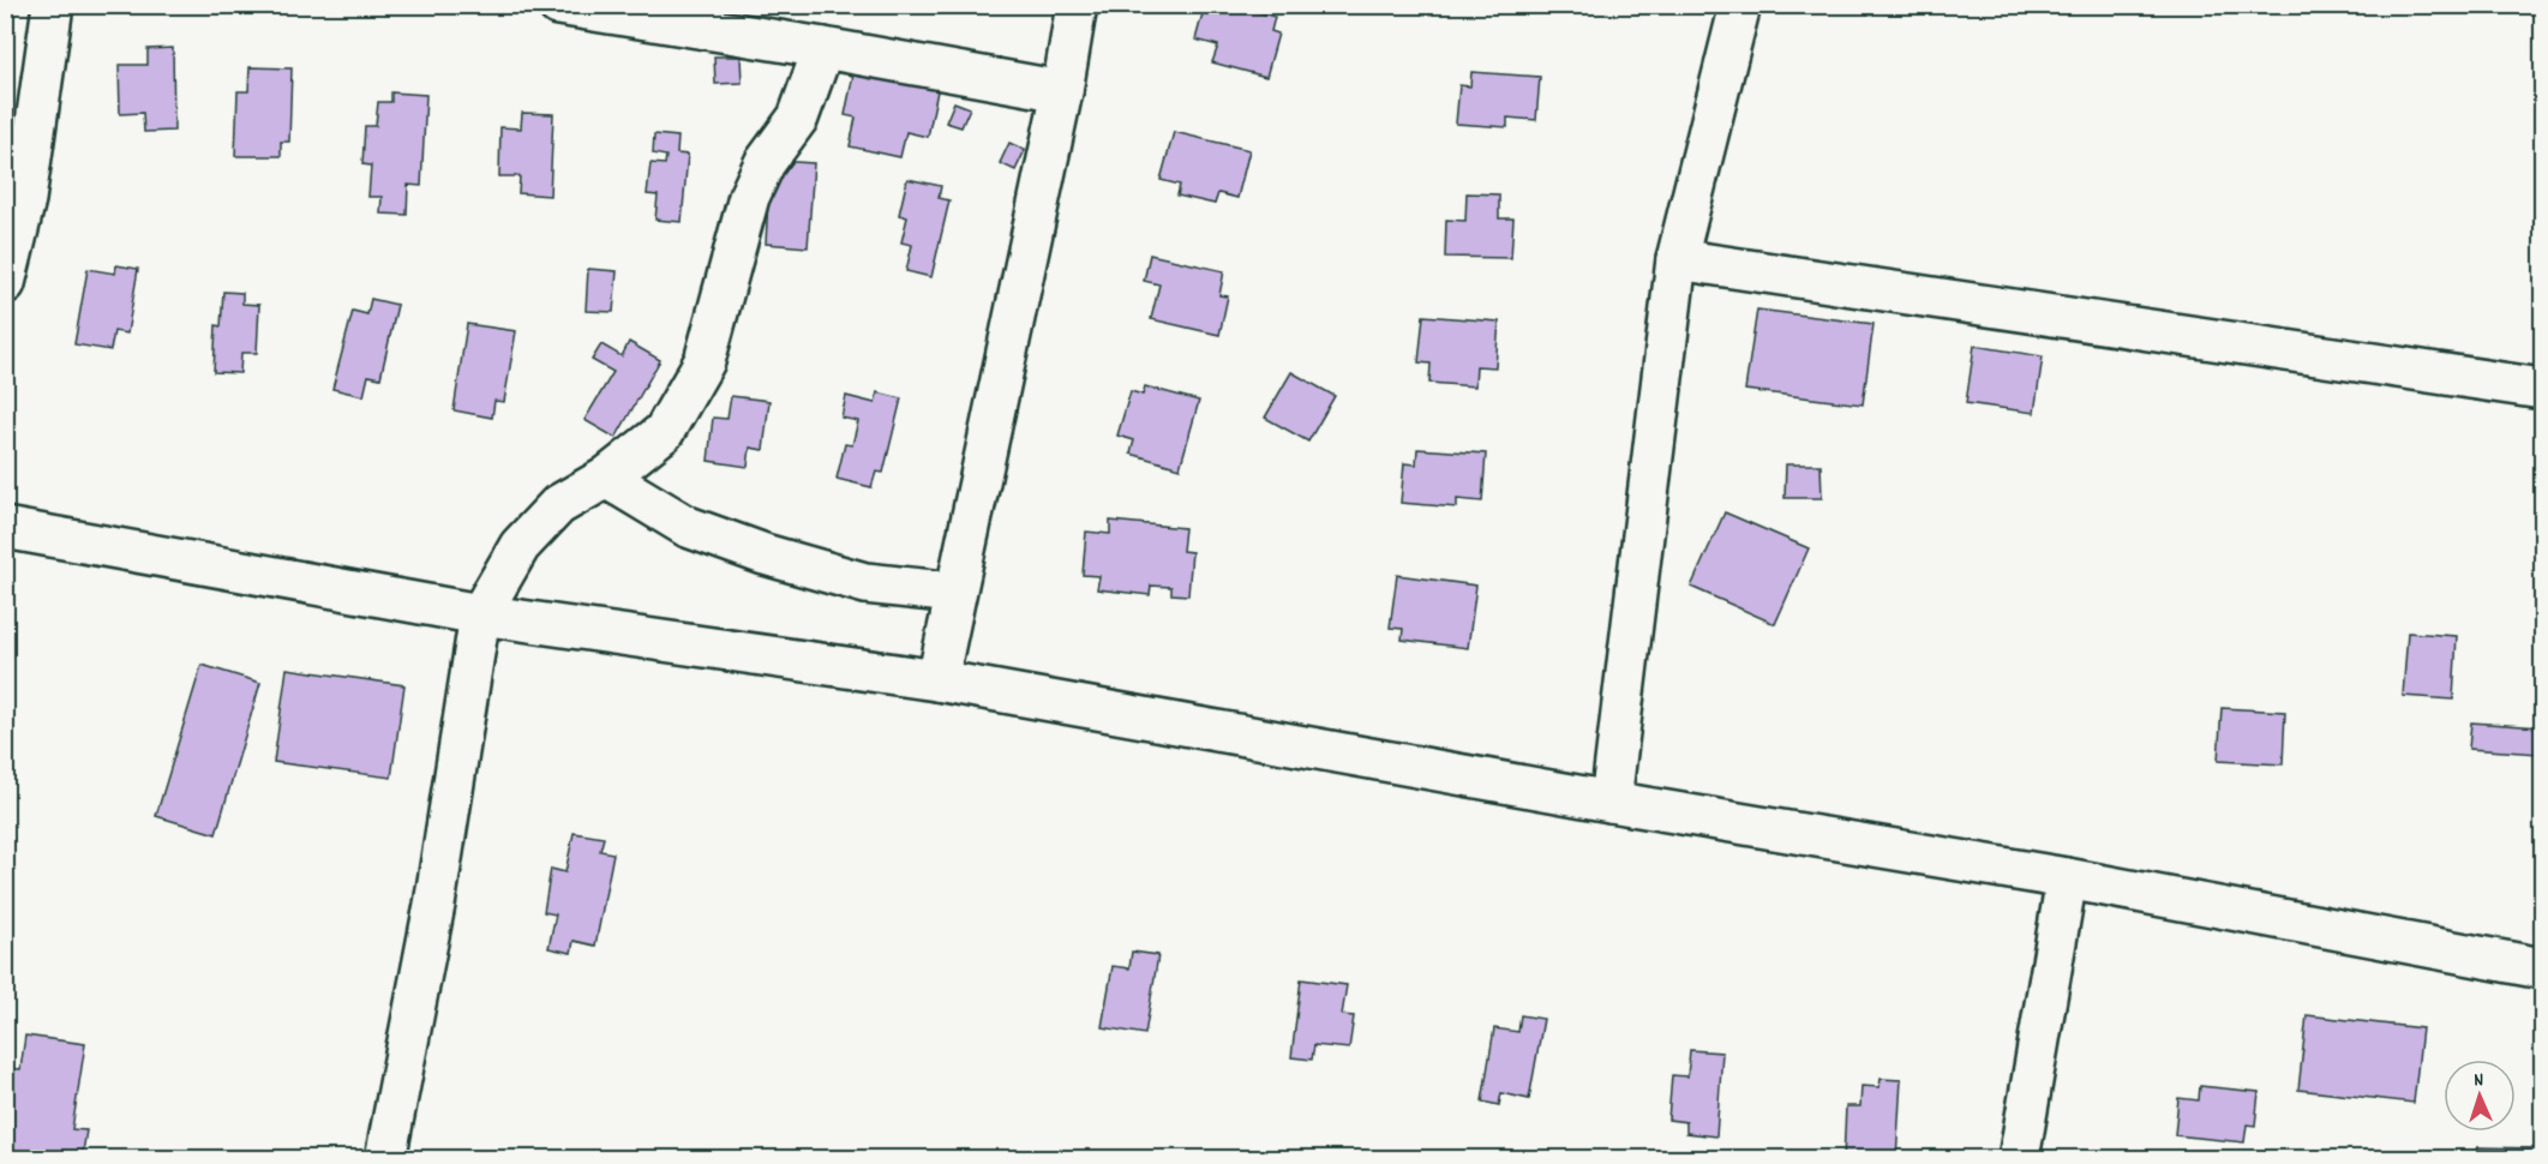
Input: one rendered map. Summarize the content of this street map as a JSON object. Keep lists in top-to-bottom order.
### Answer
{
  "north": "top"
}
